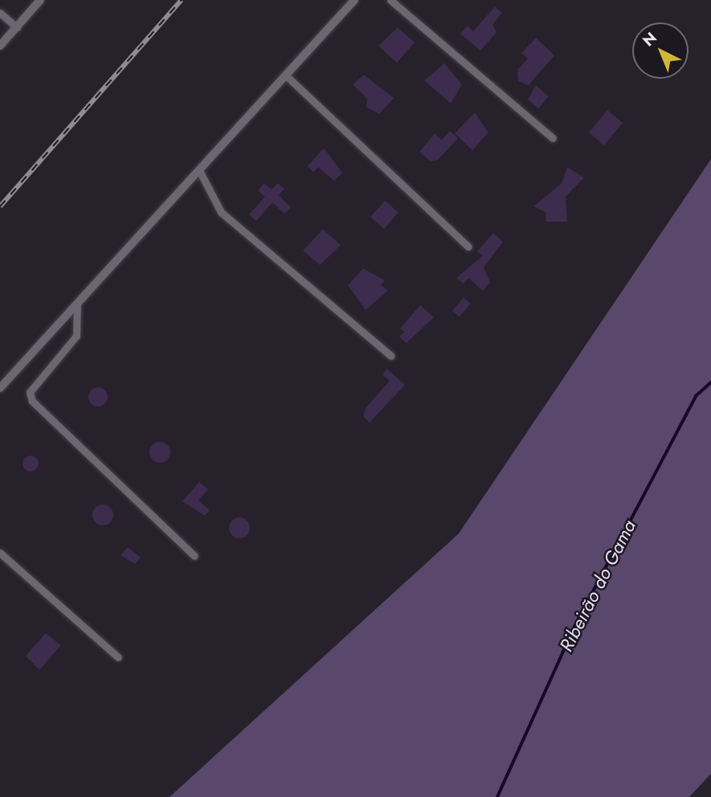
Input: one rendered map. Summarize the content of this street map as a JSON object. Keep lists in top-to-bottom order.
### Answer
{
  "water": ["Ribeirão do Gama"],
  "north": "top left"
}
